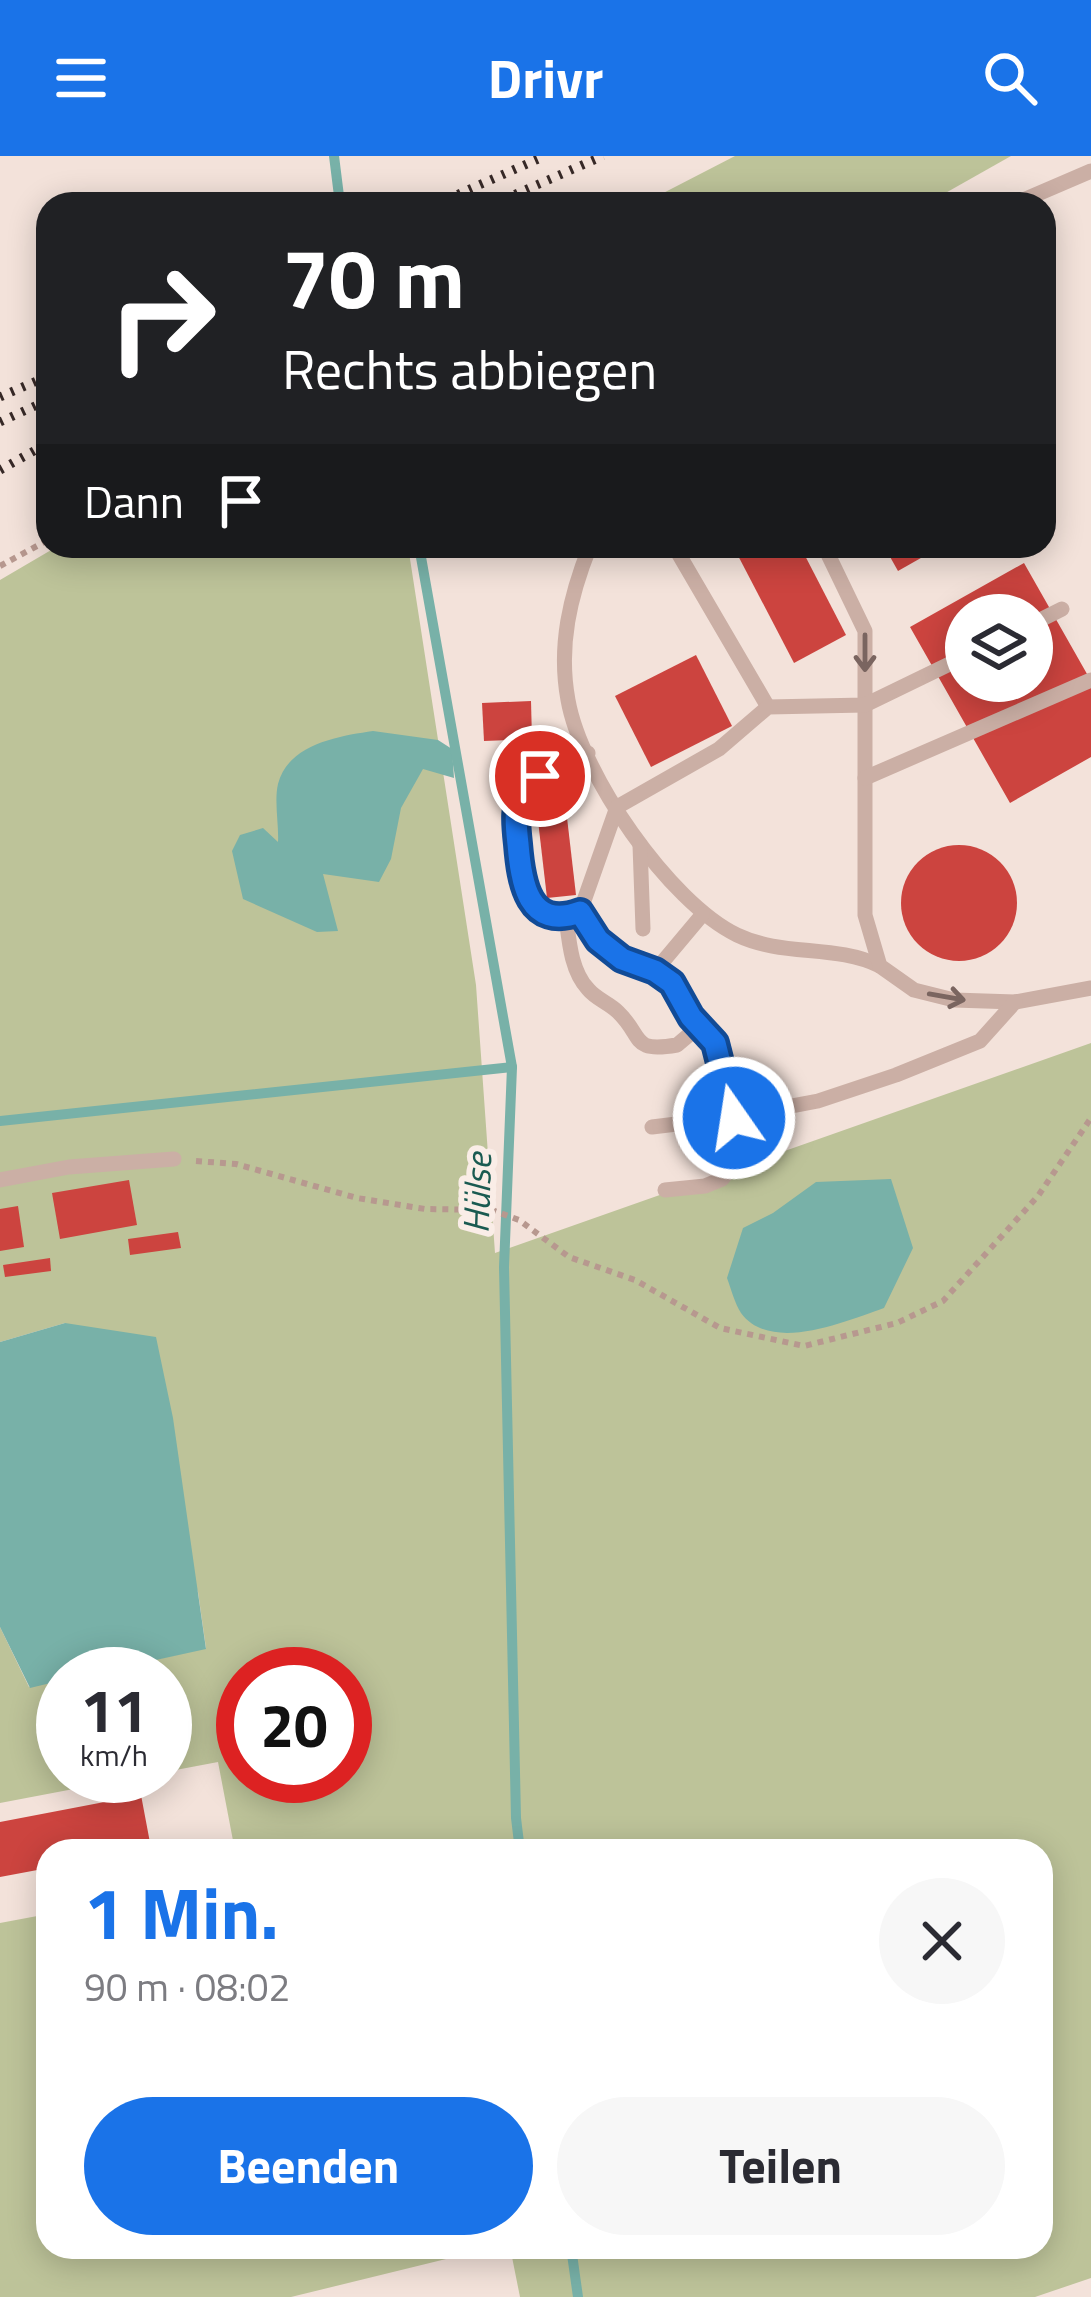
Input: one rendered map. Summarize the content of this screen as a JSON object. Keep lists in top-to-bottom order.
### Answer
{
  "water": ["Hülse"],
  "page": {
    "header": "Drivr",
    "turn": ["70 m", "Rechts abbiegen"],
    "then": "Dann",
    "speed": "11 km/h",
    "limit": "20",
    "heading": ["1 Min.", "90 m · 08:02"],
    "buttons": ["Beenden", "Teilen"]
  }
}
